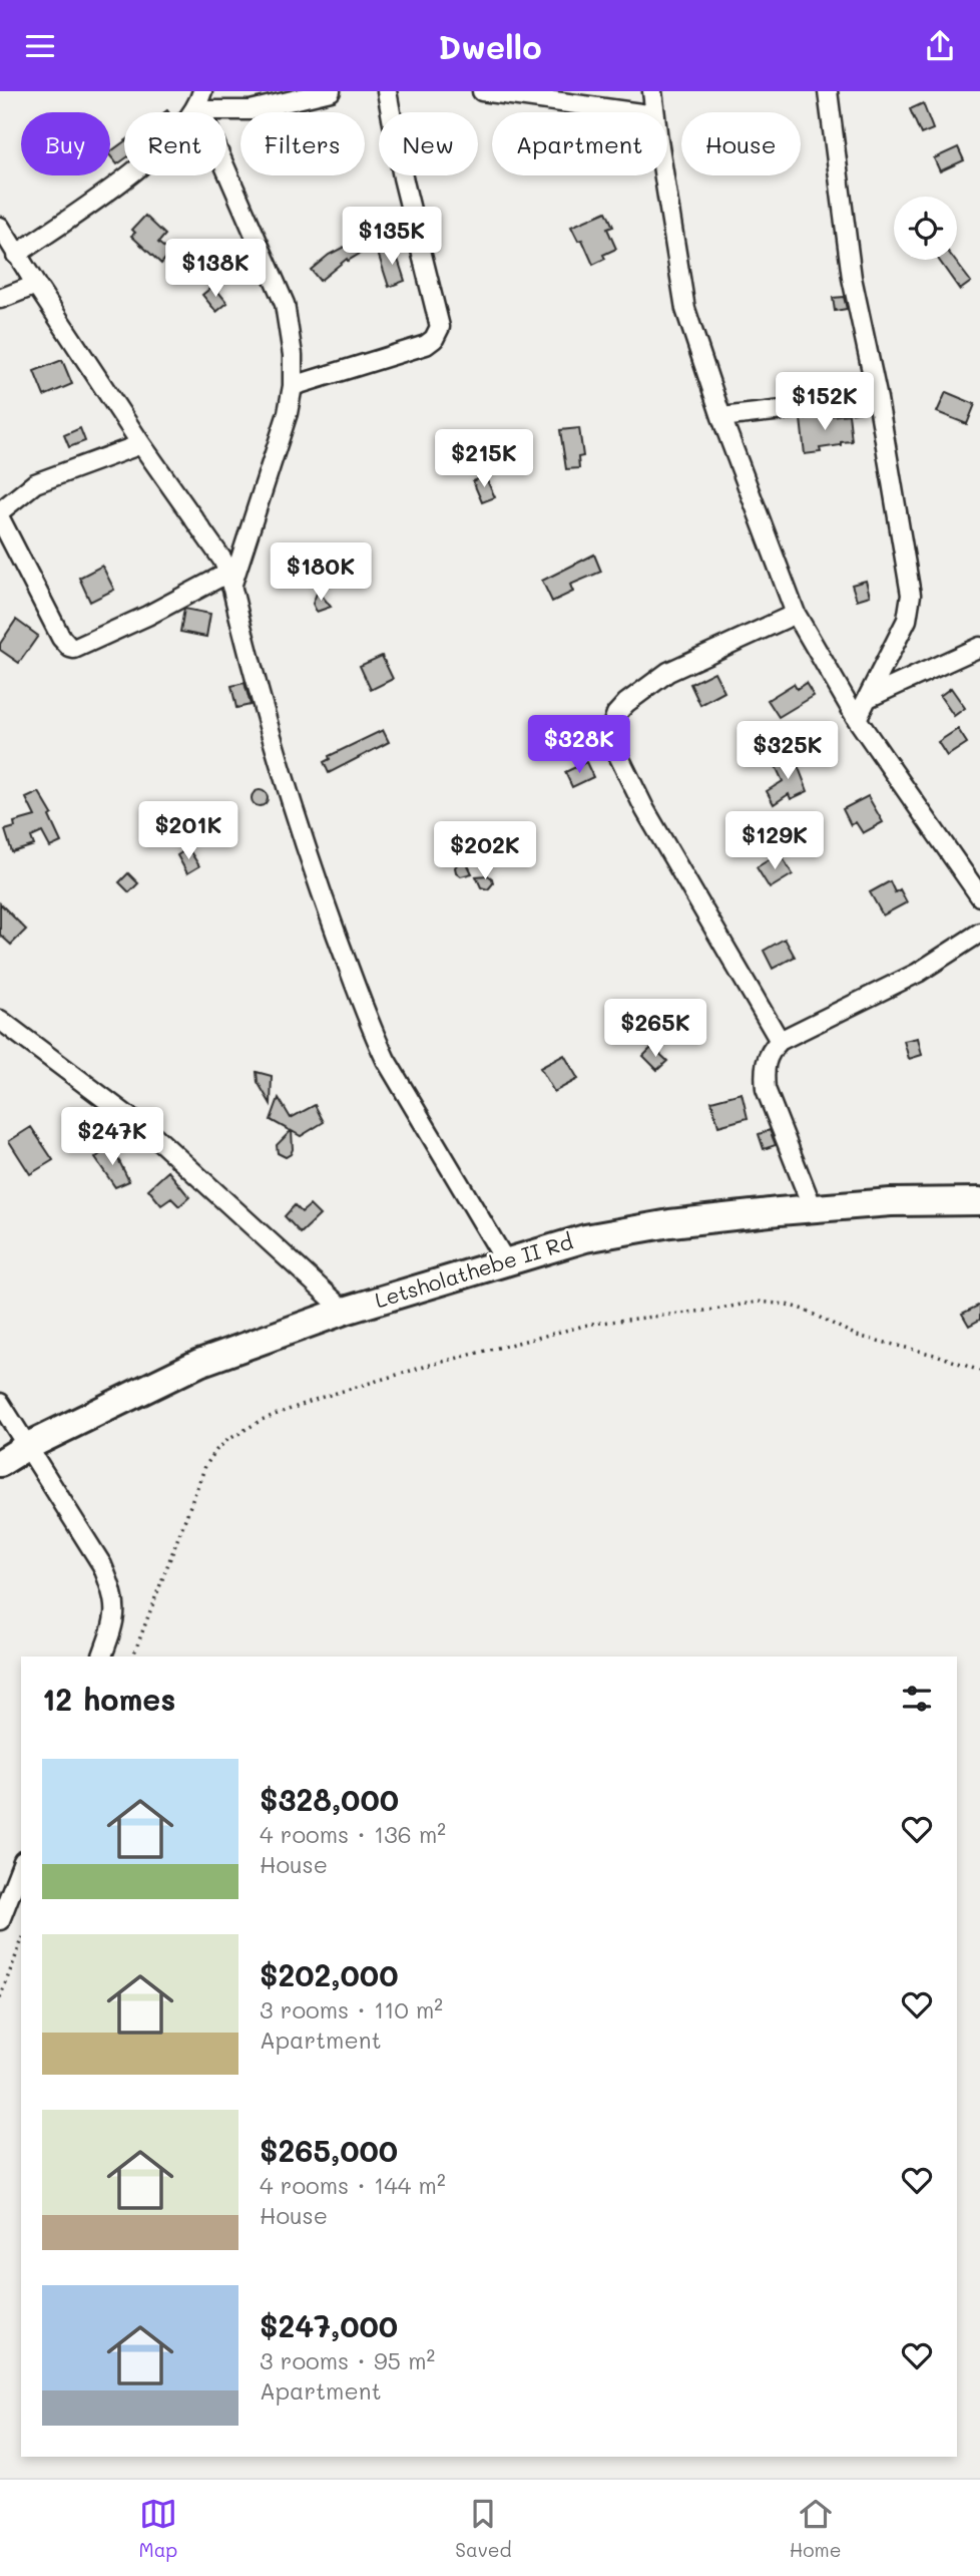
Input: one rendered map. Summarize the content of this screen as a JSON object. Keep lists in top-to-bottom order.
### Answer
{
  "streets": {
    "street": ["Letsholathebe II Rd"]
  },
  "page": {
    "header": "Dwello",
    "chip": [
      "Buy",
      "Rent",
      "Filters",
      "New",
      "Apartment",
      "House"
    ],
    "price": [
      "$135K",
      "$138K",
      "$152K",
      "$215K",
      "$180K",
      "$328K",
      "$325K",
      "$201K",
      "$129K",
      "$202K",
      "$265K",
      "$247K"
    ],
    "heading": "12 homes",
    "list": [
      {
        "name": "$328,000",
        "note": "4 rooms · 136 m² · House"
      },
      {
        "name": "$202,000",
        "note": "3 rooms · 110 m² · Apartment"
      },
      {
        "name": "$265,000",
        "note": "4 rooms · 144 m² · House"
      },
      {
        "name": "$247,000",
        "note": "3 rooms · 95 m² · Apartment"
      }
    ],
    "tabs": ["Map", "Saved", "Home"]
  }
}
